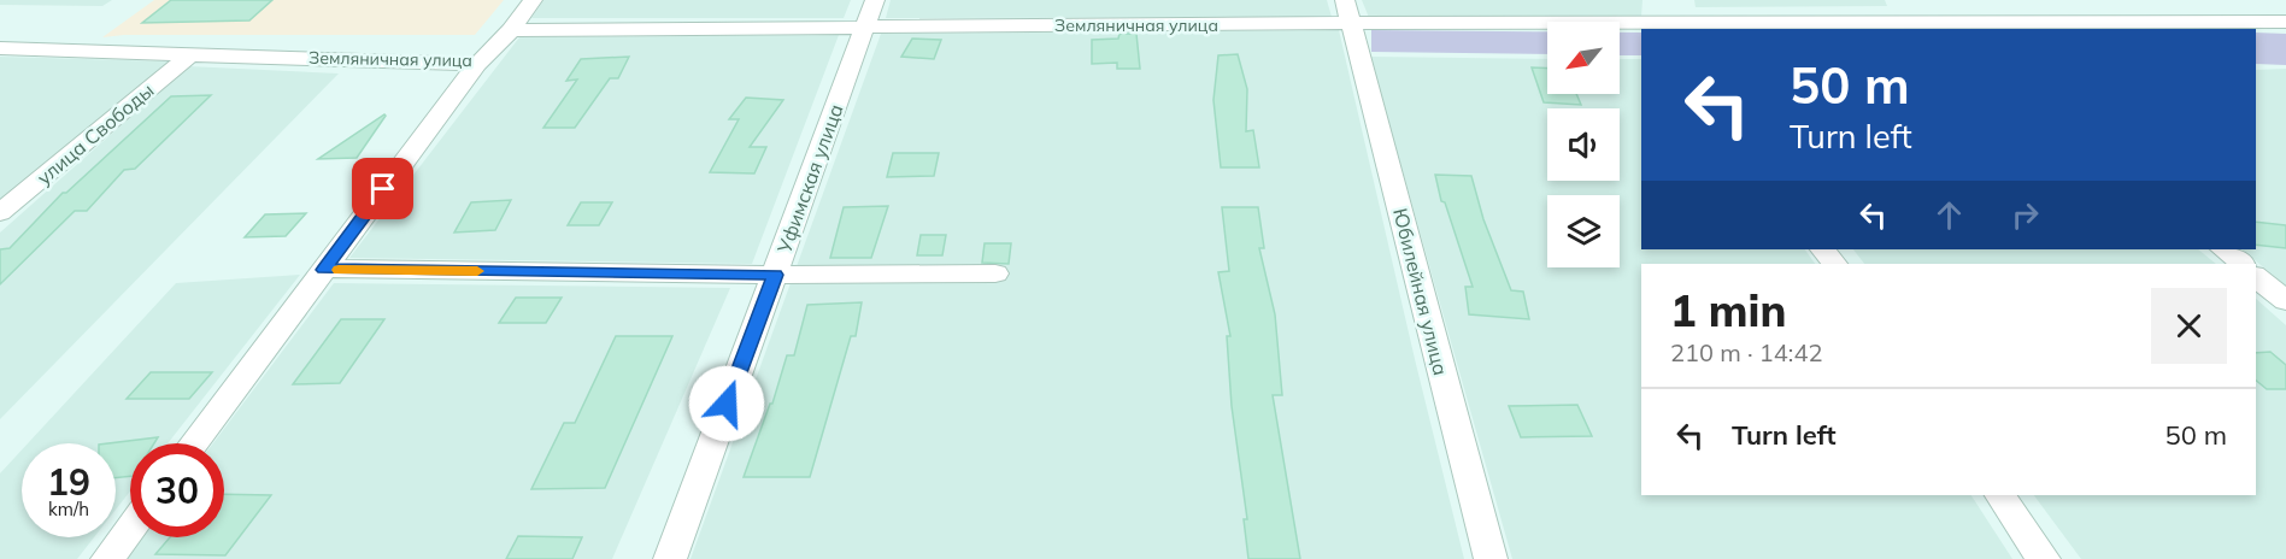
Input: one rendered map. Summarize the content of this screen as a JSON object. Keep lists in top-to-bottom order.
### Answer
{
  "streets": {
    "street": [
      "Земляничная улица",
      "улица Свободы",
      "Уфимская улица",
      "Юбилейная улица"
    ]
  },
  "crossings": [
    ["Земляничная улица", "улица Свободы"],
    ["Земляничная улица", "Уфимская улица"],
    ["Земляничная улица", "Юбилейная улица"]
  ],
  "north": "bottom left",
  "page": {
    "turn": ["50 m", "Turn left"],
    "heading": ["1 min", "210 m · 14:42"],
    "list": [
      {
        "name": "Turn left",
        "value": "50 m"
      }
    ],
    "speed": "19 km/h",
    "limit": "30"
  }
}
